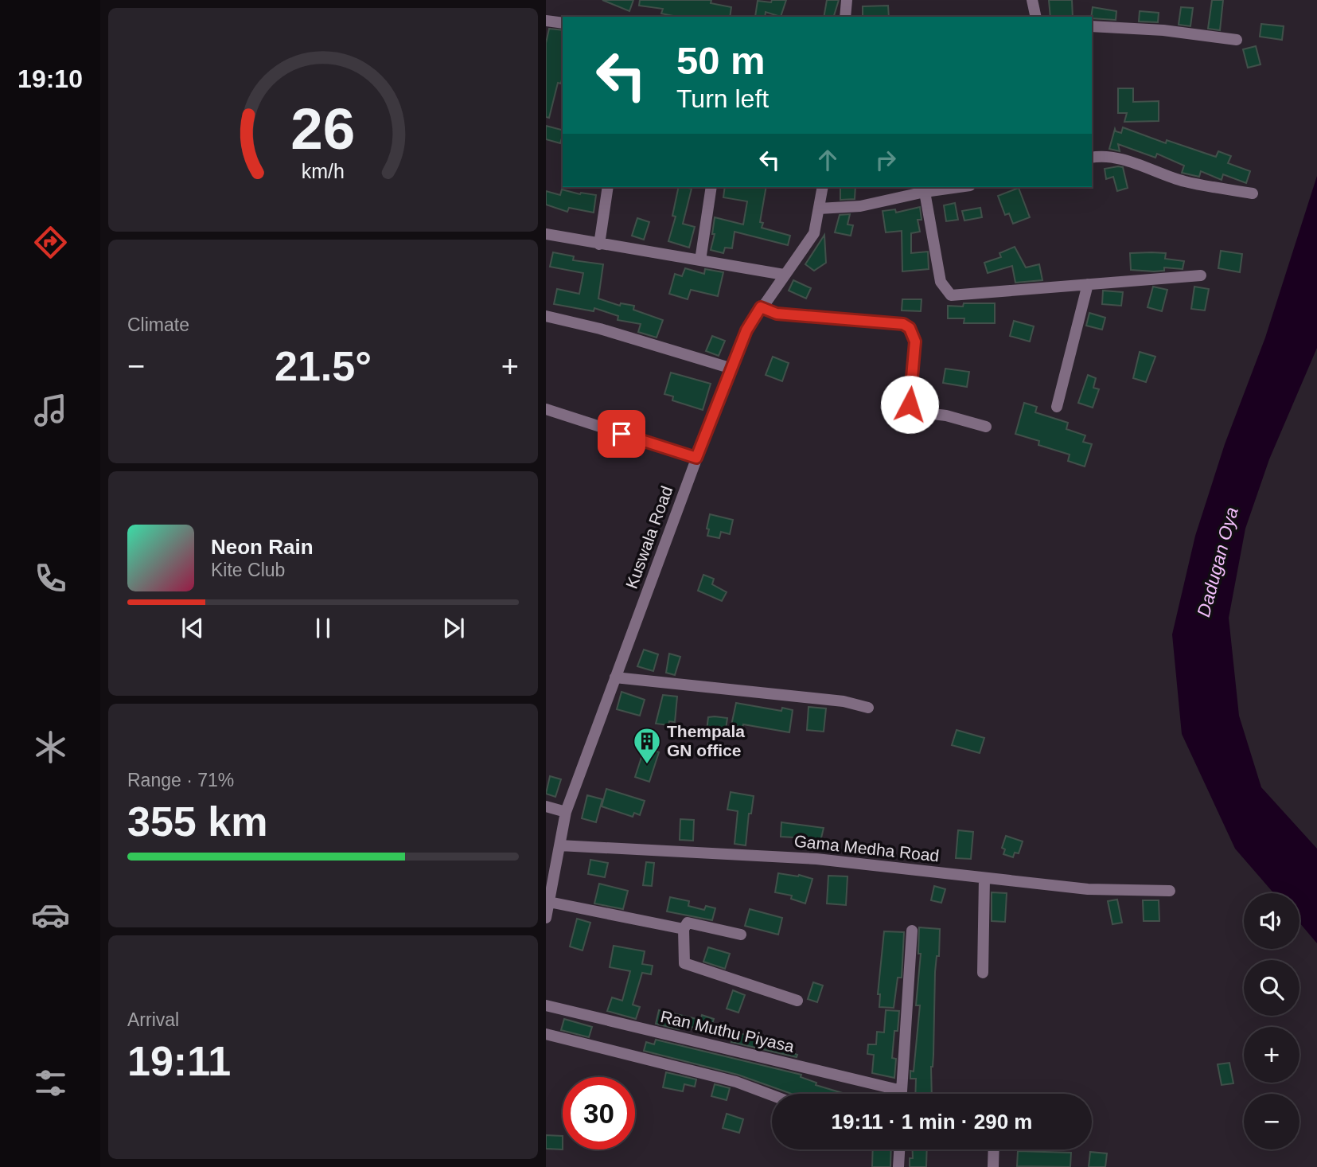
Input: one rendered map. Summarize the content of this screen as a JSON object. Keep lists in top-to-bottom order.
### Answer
{
  "streets": {
    "street": ["Kuswala Road", "Gama Medha Road", "Ran Muthu Piyasa"]
  },
  "crossings": [
    ["Kuswala Road", "Gama Medha Road"]
  ],
  "water": ["Dadugan Oya"],
  "places": {
    "building": ["Thempala GN office"]
  },
  "page": {
    "tabs": "19:10",
    "turn": ["50 m", "Turn left"],
    "tile": [
      "Climate",
      ["Range · 71%", "355 km"],
      ["Arrival", "19:11"]
    ],
    "heat": ["−", "21.5°", "+"],
    "song": ["Neon Rain", "Kite Club"],
    "map_buttons": ["+", "−"],
    "limit": "30",
    "trip": "19:11 · 1 min · 290 m",
    "gauge": ["26", "km/h"]
  }
}
